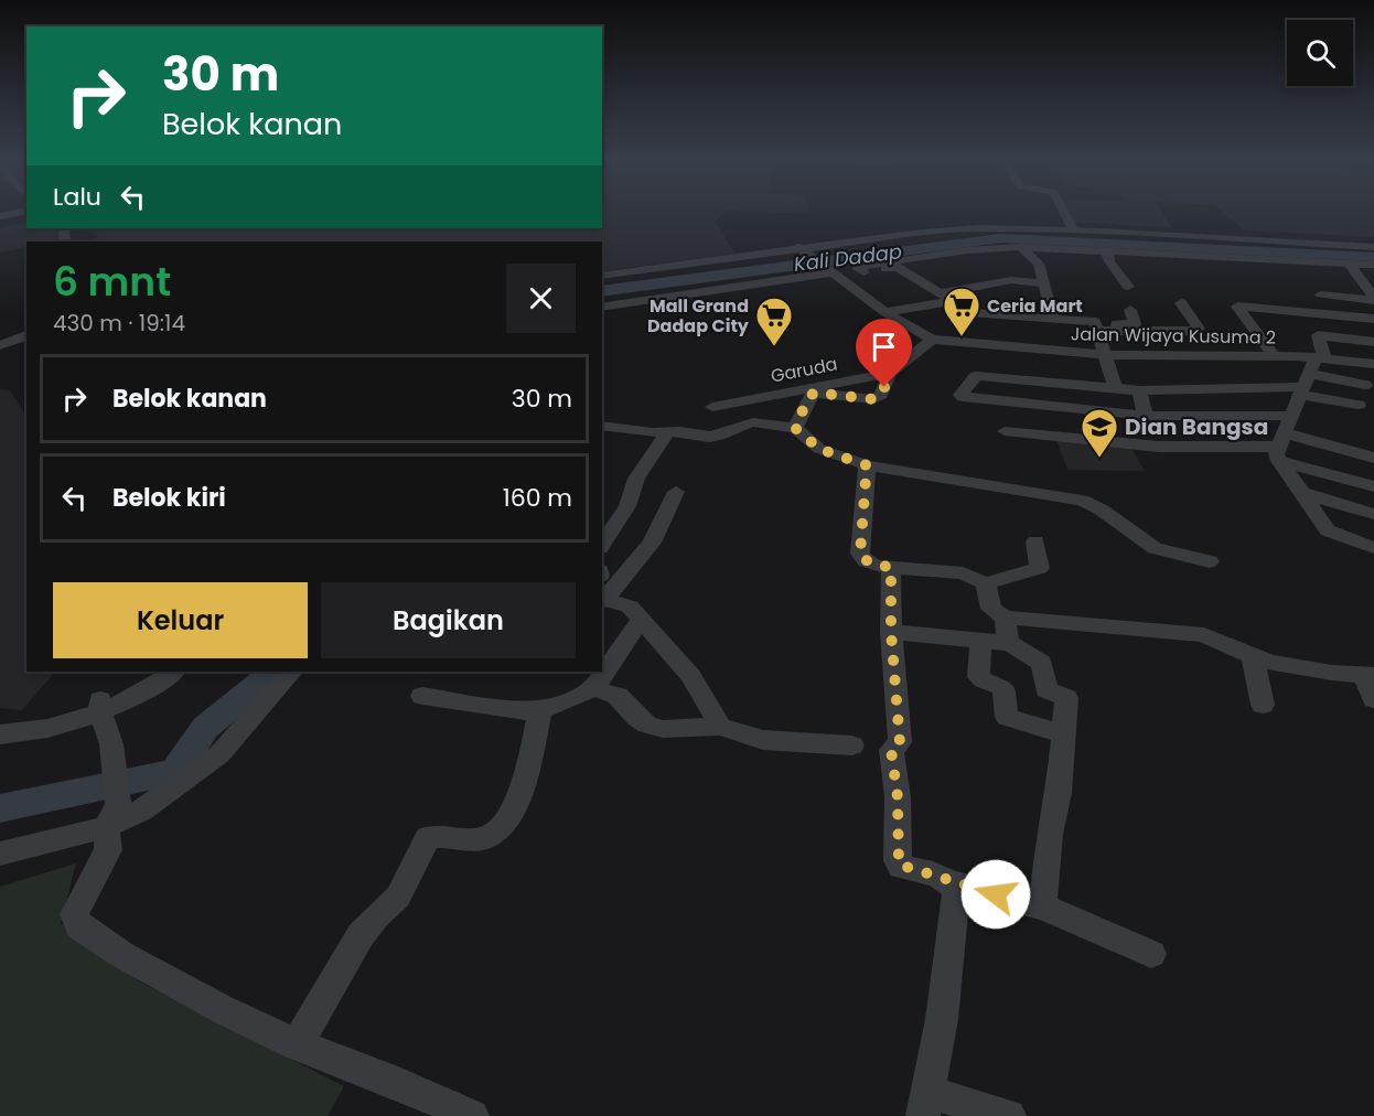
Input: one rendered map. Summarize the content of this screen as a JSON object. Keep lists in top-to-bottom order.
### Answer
{
  "streets": {
    "street": ["Jalan Wijaya Kusuma 2", "Garuda"]
  },
  "crossings": [
    ["Jalan Wijaya Kusuma 2", "Garuda"]
  ],
  "water": ["Kali Dadap"],
  "places": {
    "supermarket": ["Ceria Mart", "Mall Grand Dadap City"],
    "school or university": ["Dian Bangsa"]
  },
  "page": {
    "turn": ["30 m", "Belok kanan"],
    "then": "Lalu",
    "heading": ["6 mnt", "430 m · 19:14"],
    "list": [
      {
        "name": "Belok kanan",
        "value": "30 m"
      },
      {
        "name": "Belok kiri",
        "value": "160 m"
      }
    ],
    "buttons": ["Keluar", "Bagikan"]
  }
}
